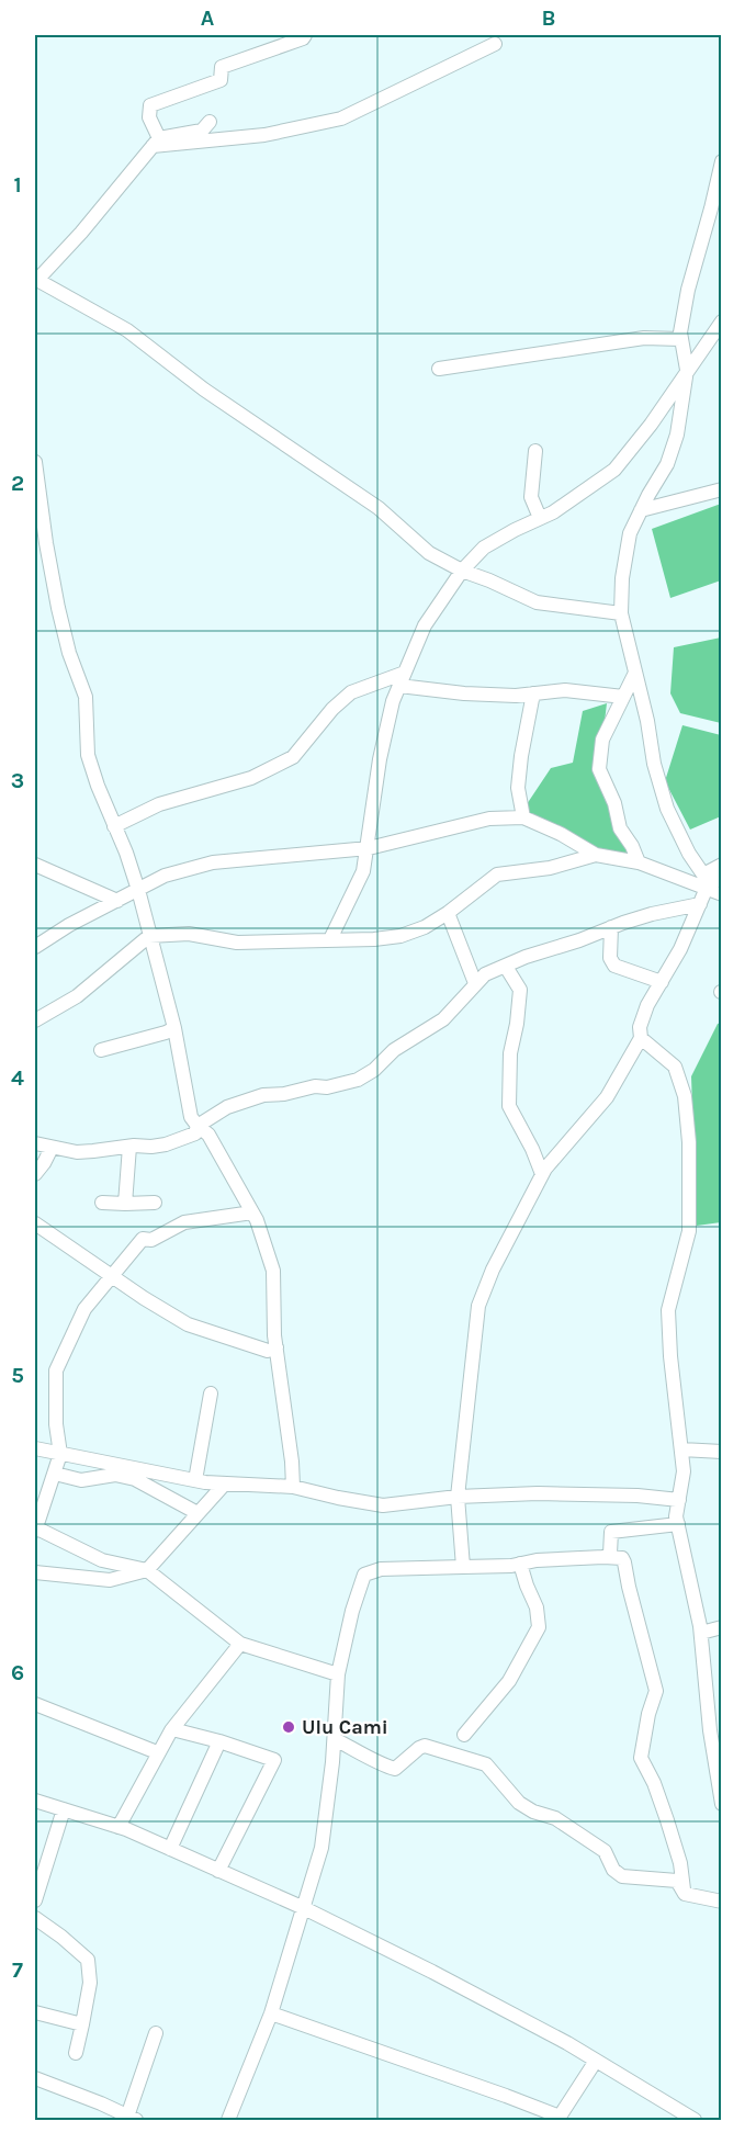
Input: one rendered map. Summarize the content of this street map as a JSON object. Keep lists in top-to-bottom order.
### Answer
{
  "places": ["Ulu Cami"],
  "grid": {
    "columns": ["A", "B"],
    "rows": [
      "1",
      "2",
      "3",
      "4",
      "5",
      "6",
      "7"
    ]
  }
}
